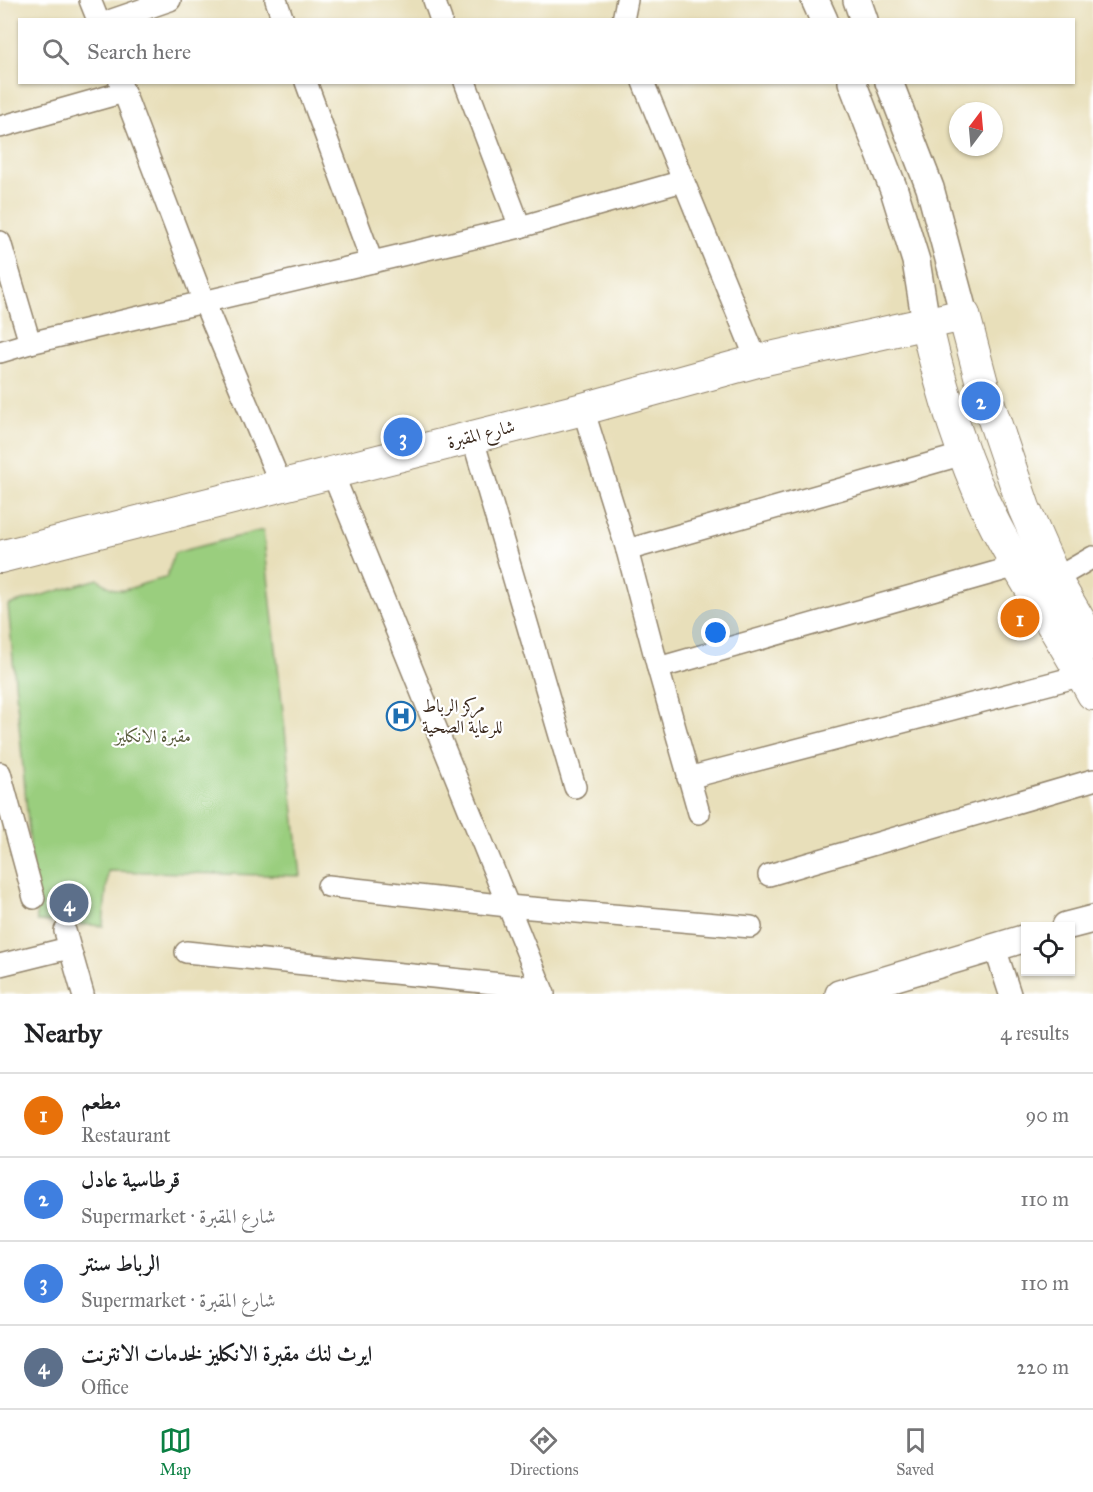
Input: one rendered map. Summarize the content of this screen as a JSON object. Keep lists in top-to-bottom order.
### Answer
{
  "streets": {
    "main road": ["شارع المقبرة"]
  },
  "parks": ["مقبرة الانكليز"],
  "places": {
    "hospital": ["مركز الرباط للرعاية الصحية"]
  },
  "north": "top",
  "page": {
    "search": "Search here",
    "pins": [
      "2",
      "3",
      "1",
      "4"
    ],
    "heading": ["Nearby", "4 results"],
    "list": [
      {
        "mark": "1",
        "name": "مطعم",
        "note": "Restaurant",
        "value": "90 m"
      },
      {
        "mark": "2",
        "name": "قرطاسية عادل",
        "note": "Supermarket · شارع المقبرة",
        "value": "110 m"
      },
      {
        "mark": "3",
        "name": "الرباط سنتر",
        "note": "Supermarket · شارع المقبرة",
        "value": "110 m"
      },
      {
        "mark": "4",
        "name": "ايرث لنك مقبرة الانكليز لخدمات الانترنت",
        "note": "Office",
        "value": "220 m"
      }
    ],
    "nav": ["Map", "Directions", "Saved"]
  }
}
